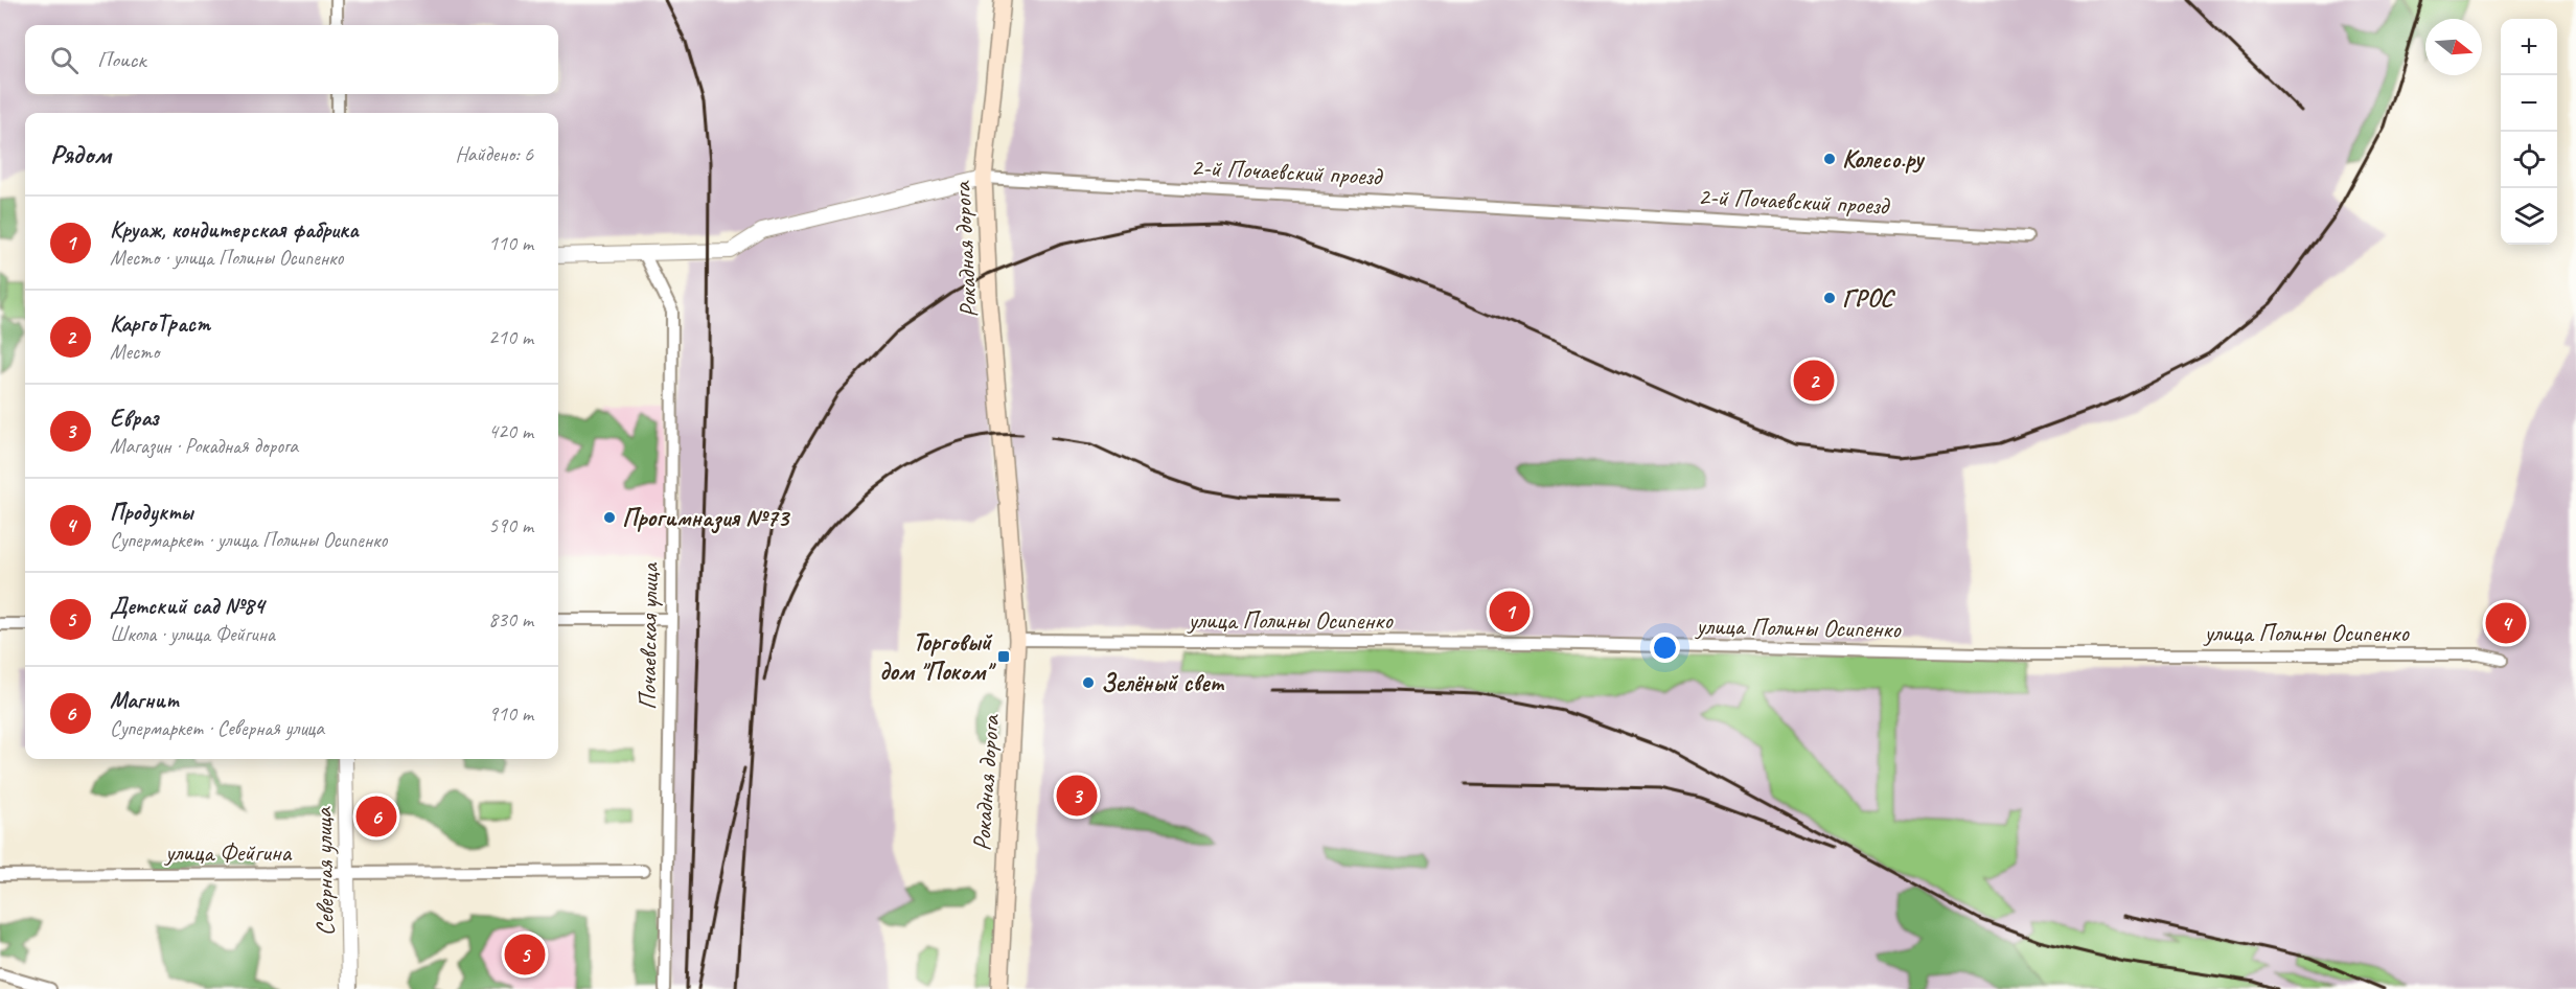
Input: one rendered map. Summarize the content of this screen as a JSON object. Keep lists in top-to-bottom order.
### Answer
{
  "streets": {
    "main road": ["Рокадная дорога"],
    "street": [
      "2-й Почаевский проезд",
      "улица Полины Осипенко",
      "Почаевская улица",
      "улица Фейгина",
      "Северная улица"
    ]
  },
  "crossings": [
    ["2-й Почаевский проезд", "Рокадная дорога"],
    ["2-й Почаевский проезд", "Почаевская улица"],
    ["Рокадная дорога", "улица Полины Осипенко"],
    ["улица Фейгина", "Северная улица"]
  ],
  "places": {
    "other": [
      "Колесо.ру",
      "ГРОС",
      "Прогимназия №73",
      "Зелёный свет"
    ],
    "transit": ["Торговый дом \"Поком\""]
  },
  "north": "right",
  "page": {
    "map_buttons": ["+", "−"],
    "search": "Поиск",
    "heading": ["Рядом", "Найдено: 6"],
    "list": [
      {
        "mark": "1",
        "name": "Круаж, кондитерская фабрика",
        "note": "Место · улица Полины Осипенко",
        "value": "110 m"
      },
      {
        "mark": "2",
        "name": "КаргоТраст",
        "note": "Место",
        "value": "210 m"
      },
      {
        "mark": "3",
        "name": "Евраз",
        "note": "Магазин · Рокадная дорога",
        "value": "420 m"
      },
      {
        "mark": "4",
        "name": "Продукты",
        "note": "Супермаркет · улица Полины Осипенко",
        "value": "590 m"
      },
      {
        "mark": "5",
        "name": "Детский сад №84",
        "note": "Школа · улица Фейгина",
        "value": "830 m"
      },
      {
        "mark": "6",
        "name": "Магнит",
        "note": "Супермаркет · Северная улица",
        "value": "910 m"
      }
    ],
    "pins": [
      "2",
      "1",
      "4",
      "3",
      "6",
      "5"
    ]
  }
}
